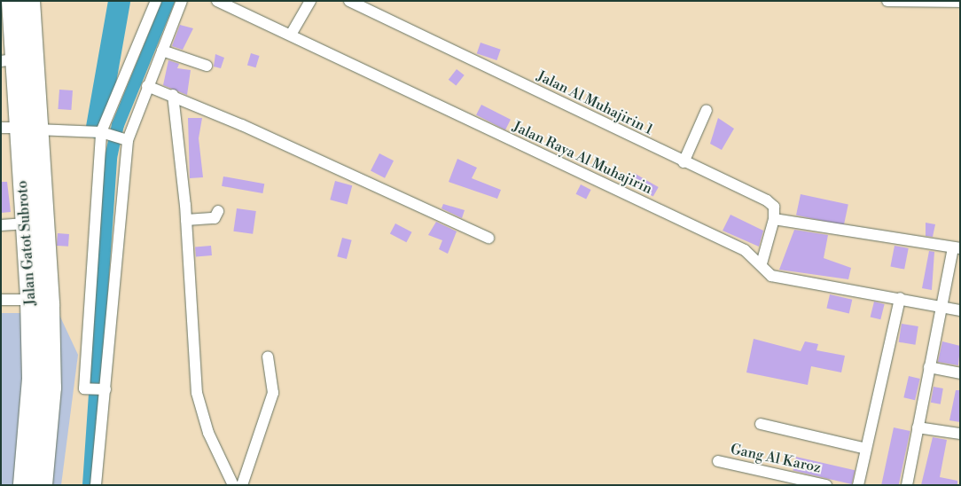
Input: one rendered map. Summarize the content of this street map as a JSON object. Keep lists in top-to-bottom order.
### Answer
{
  "streets": {
    "highway": ["Jalan Gatot Subroto"],
    "street": ["Jalan Al Muhajirin 1", "Jalan Raya Al Muhajirin", "Gang Al Karoz"]
  }
}
